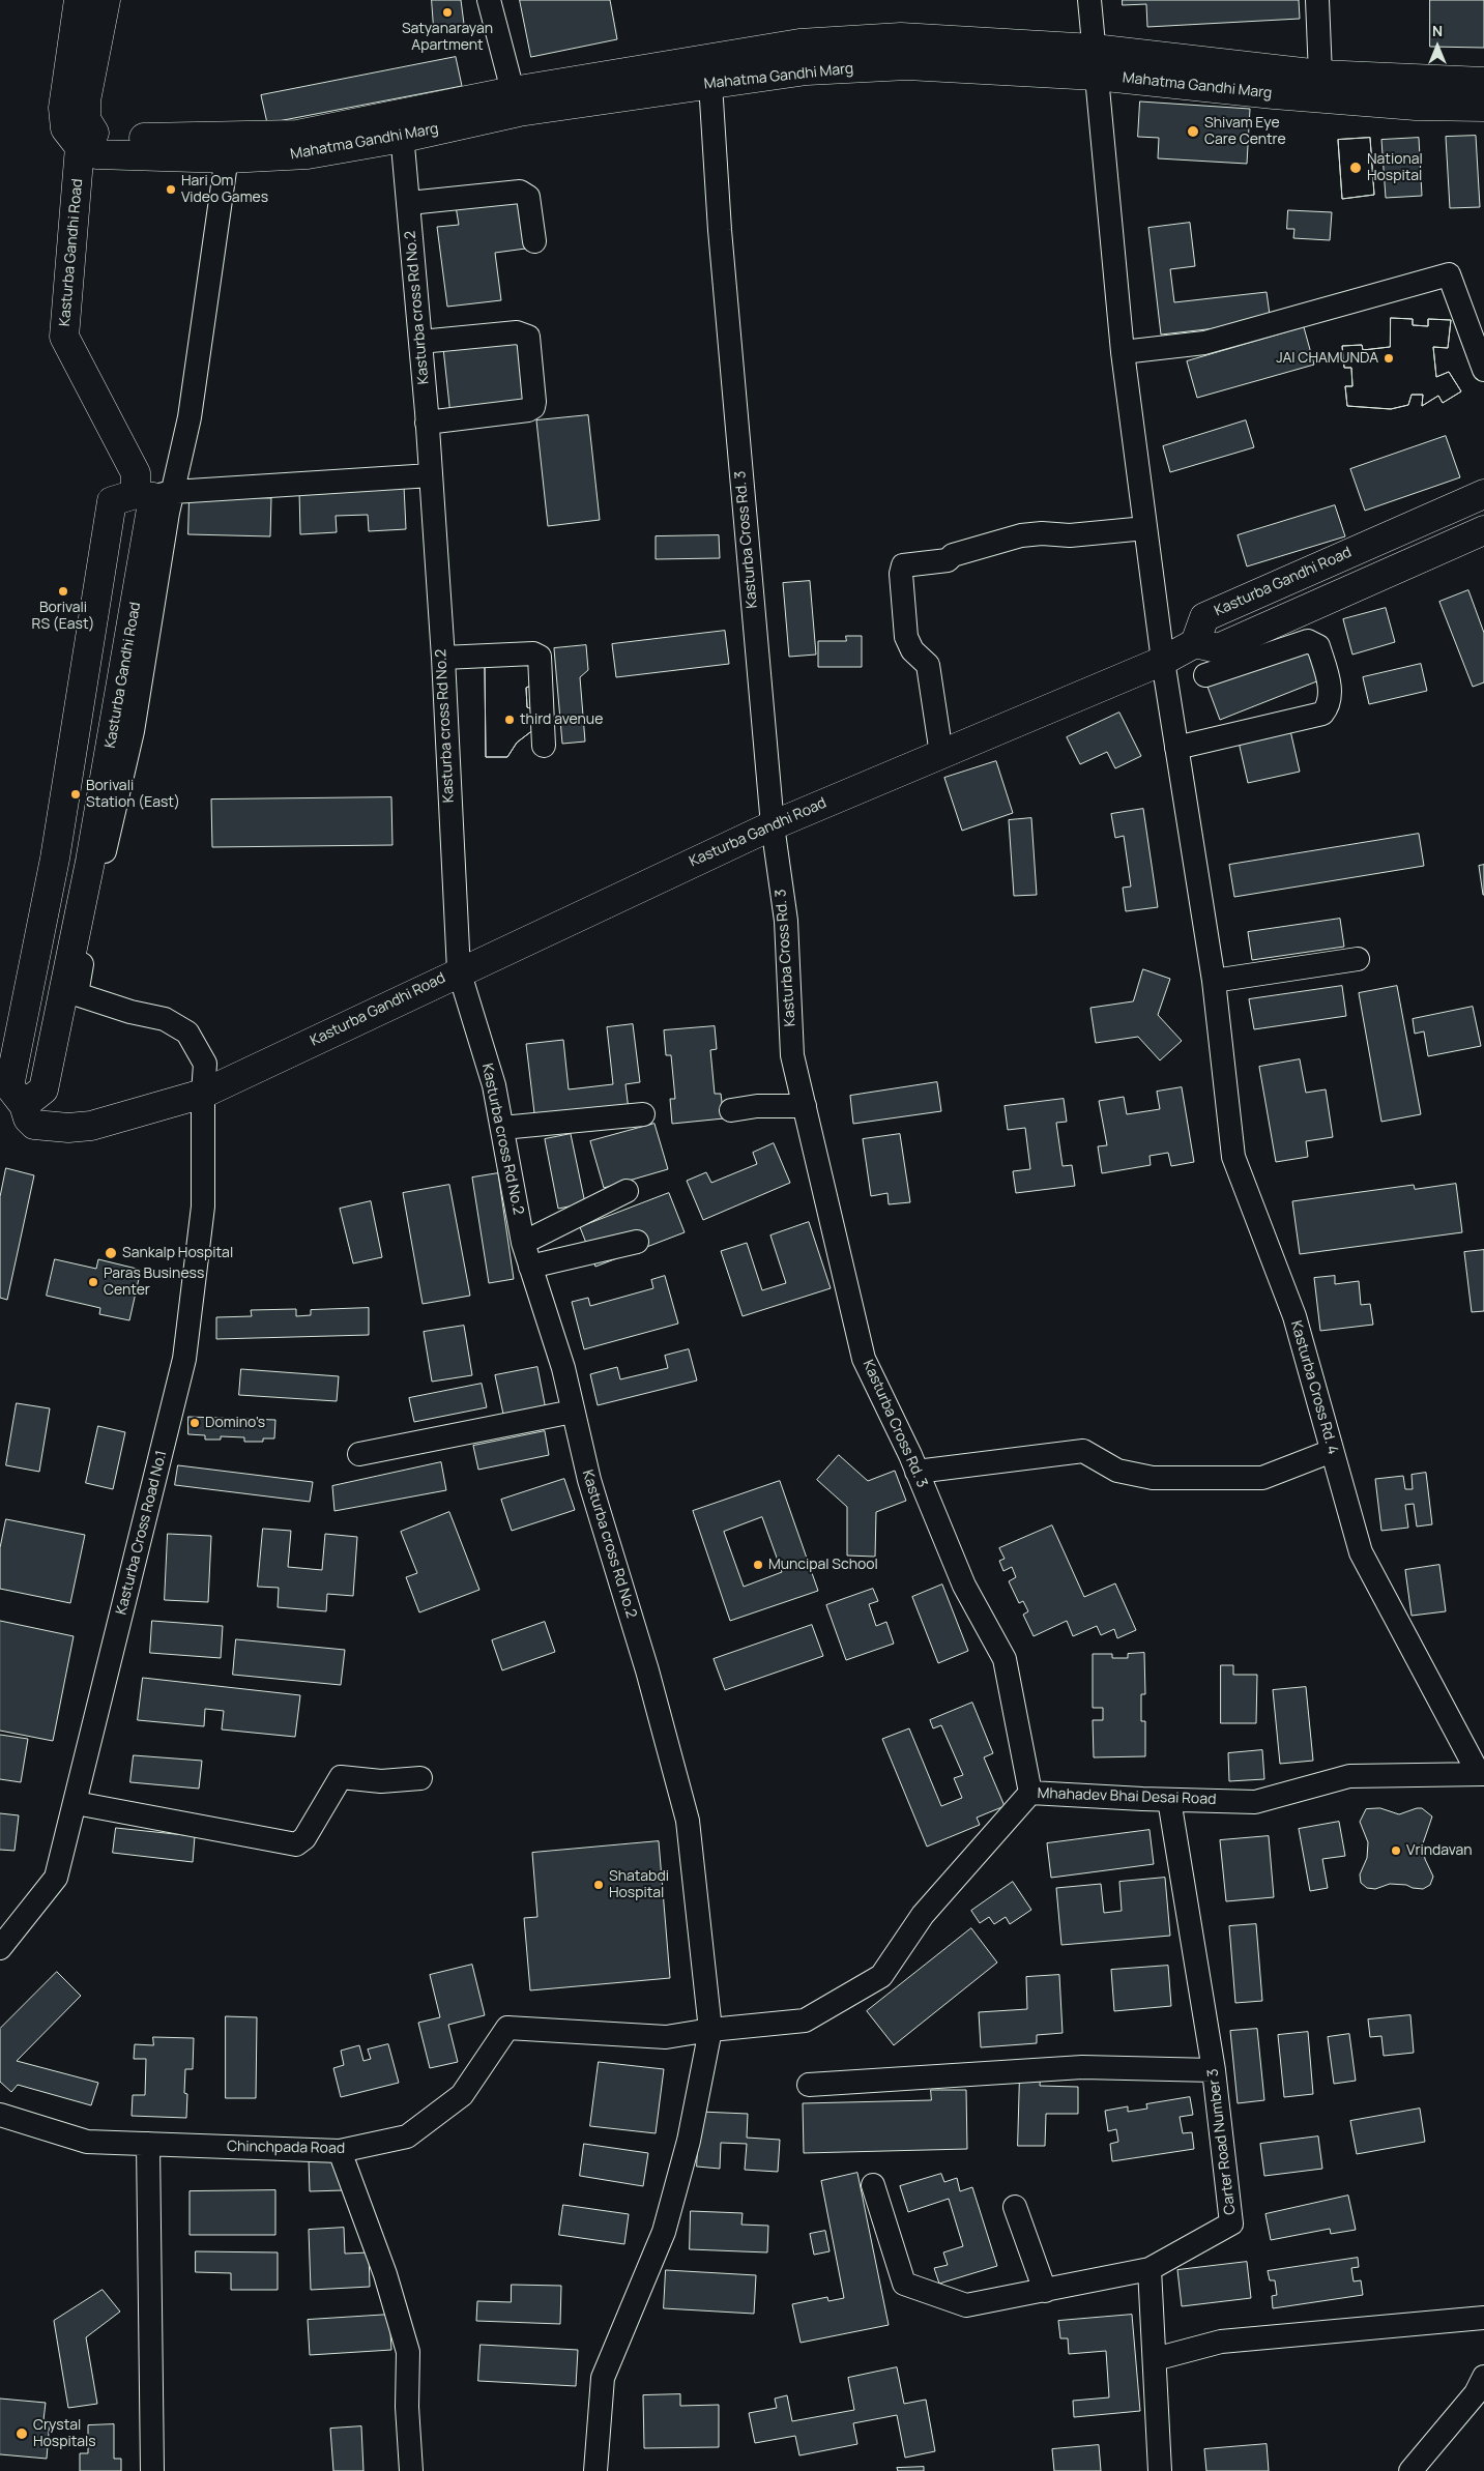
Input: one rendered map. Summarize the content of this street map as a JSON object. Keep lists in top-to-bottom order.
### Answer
{
  "streets": {
    "main road": ["Mahatma Gandhi Marg", "Kasturba Gandhi Road"],
    "street": [
      "Kasturba cross Rd No.2",
      "Kasturba Cross Rd. 3",
      "Kasturba Cross Rd. 4",
      "Kasturba Cross Road No.1",
      "Mhahadev Bhai Desai Road",
      "Carter Road Number 3",
      "Chinchpada Road"
    ]
  },
  "crossings": [
    ["Mahatma Gandhi Marg", "Kasturba Cross Rd. 4"],
    ["Kasturba Gandhi Road", "Kasturba cross Rd No.2"],
    ["Kasturba Gandhi Road", "Kasturba Cross Rd. 3"],
    ["Kasturba Gandhi Road", "Kasturba Cross Rd. 4"],
    ["Kasturba Gandhi Road", "Kasturba Cross Road No.1"],
    ["Kasturba cross Rd No.2", "Mhahadev Bhai Desai Road"],
    ["Kasturba cross Rd No.2", "Chinchpada Road"],
    ["Kasturba Cross Rd. 3", "Mhahadev Bhai Desai Road"],
    ["Kasturba Cross Rd. 4", "Mhahadev Bhai Desai Road"],
    ["Mhahadev Bhai Desai Road", "Carter Road Number 3"],
    ["Mhahadev Bhai Desai Road", "Chinchpada Road"]
  ],
  "places": [
    "Satyanarayan Apartment",
    "Shivam Eye Care Centre",
    "National Hospital",
    "Hari Om Video Games",
    "JAI CHAMUNDA",
    "Borivali RS (East)",
    "third avenue",
    "Borivali Station (East)",
    "Sankalp Hospital",
    "Paras Business Center",
    "Domino's",
    "Muncipal School",
    "Vrindavan",
    "Shatabdi Hospital",
    "Crystal Hospitals"
  ],
  "north": "top"
}
